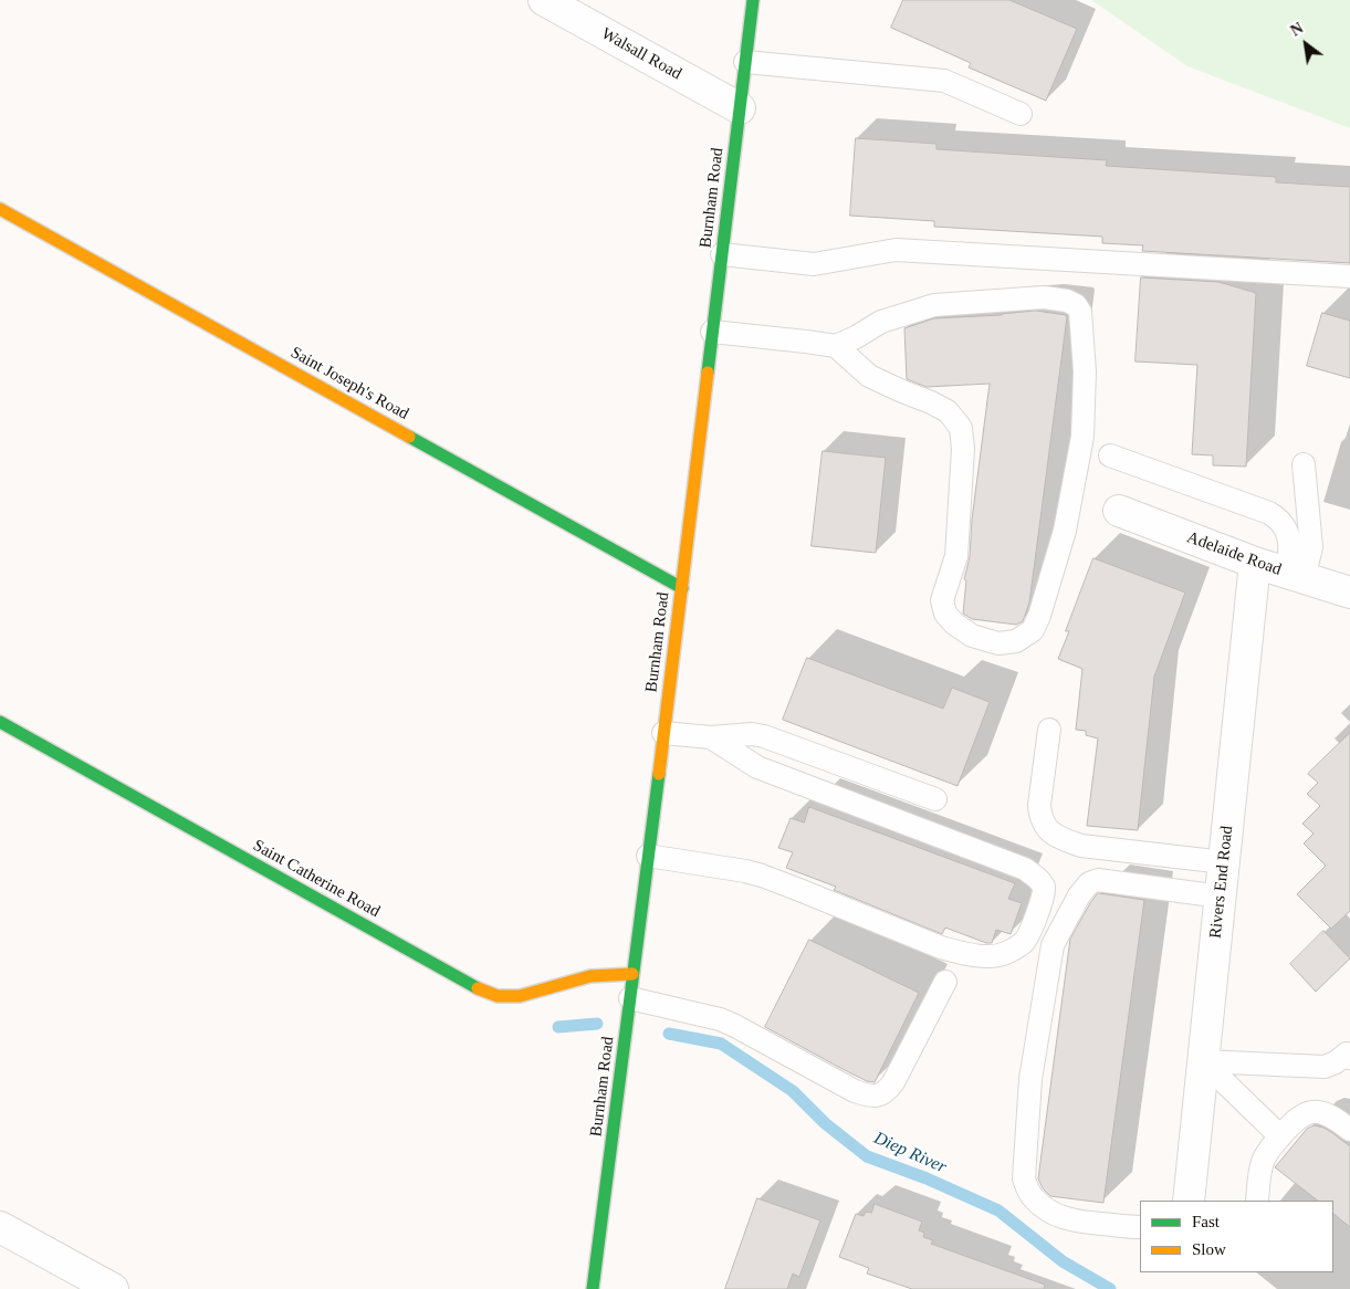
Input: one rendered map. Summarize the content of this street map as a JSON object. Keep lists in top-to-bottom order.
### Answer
{
  "streets": {
    "street": [
      "Walsall Road",
      "Burnham Road",
      "Saint Joseph's Road",
      "Adelaide Road",
      "Saint Catherine Road",
      "Rivers End Road"
    ]
  },
  "crossings": [
    ["Walsall Road", "Burnham Road"],
    ["Burnham Road", "Saint Joseph's Road"],
    ["Burnham Road", "Saint Catherine Road"],
    ["Adelaide Road", "Rivers End Road"]
  ],
  "water": ["Diep River"],
  "legend": ["Fast", "Slow"],
  "north": "top left"
}
